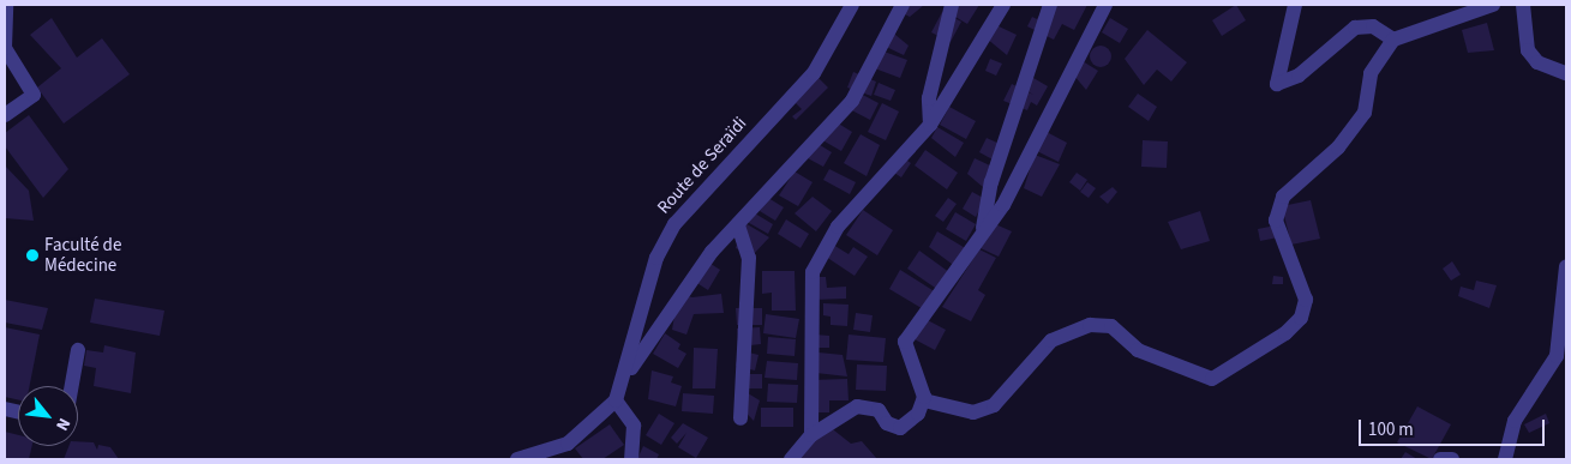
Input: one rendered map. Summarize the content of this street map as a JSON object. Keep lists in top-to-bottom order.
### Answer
{
  "streets": {
    "street": ["Route de Seraïdi"]
  },
  "places": ["Faculté de Médecine"],
  "scale_bar": "100 m",
  "north": "bottom right"
}
